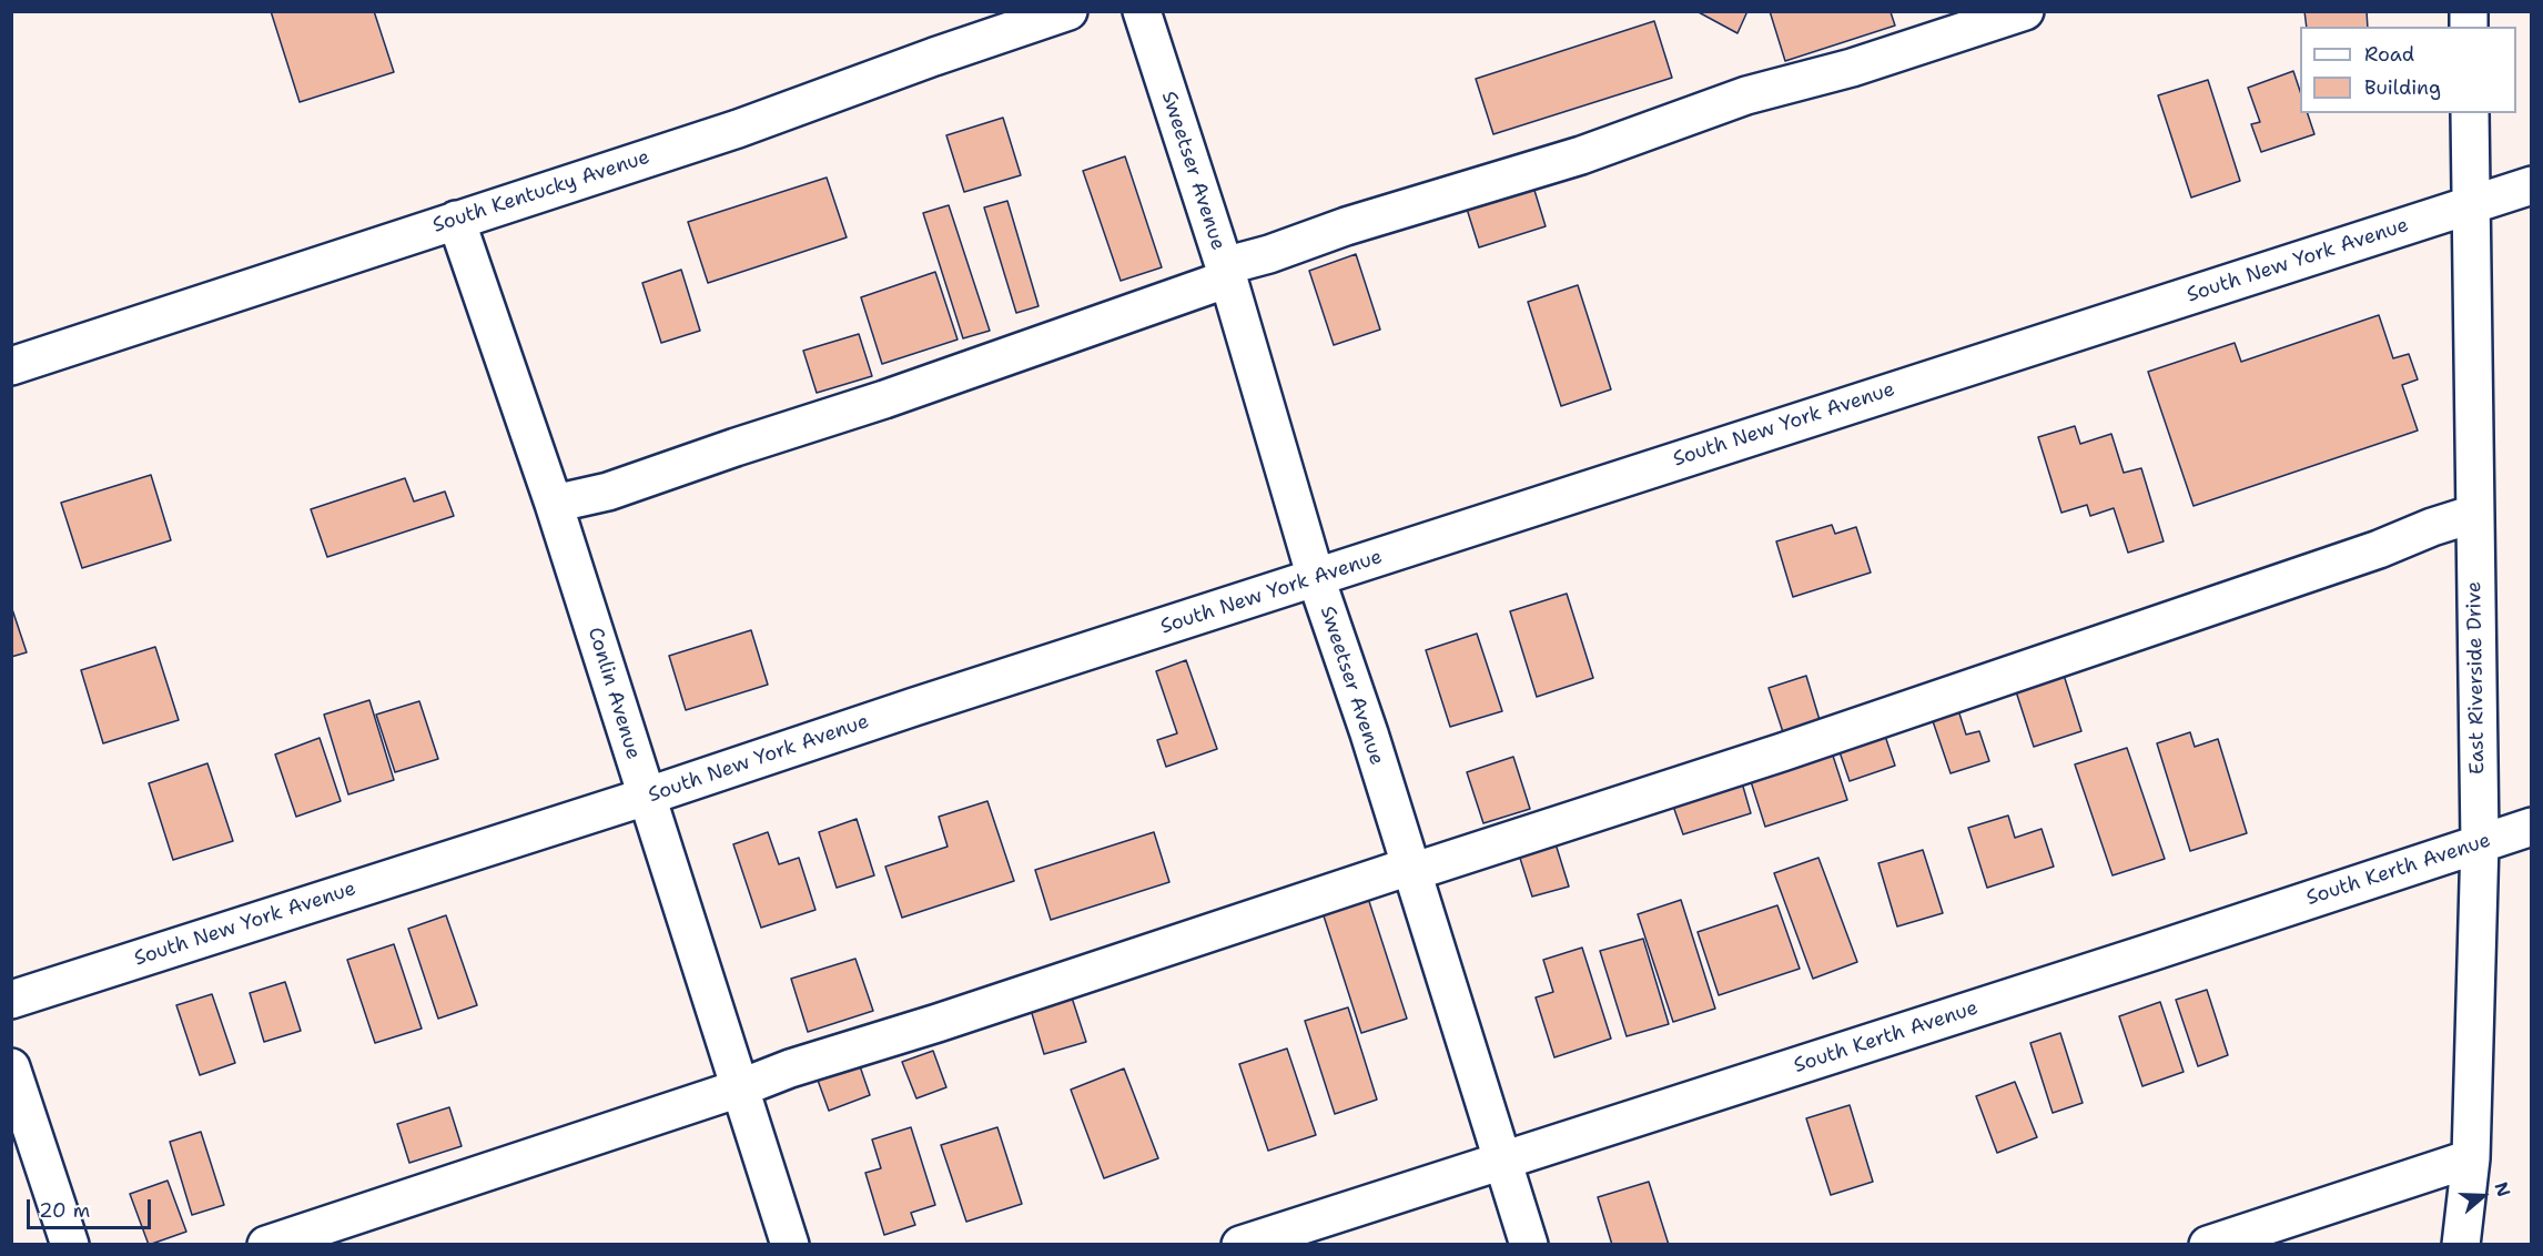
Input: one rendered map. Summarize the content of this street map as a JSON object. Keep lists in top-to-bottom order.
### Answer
{
  "streets": {
    "street": [
      "Sweetser Avenue",
      "South Kentucky Avenue",
      "South New York Avenue",
      "East Riverside Drive",
      "Conlin Avenue",
      "South Kerth Avenue"
    ]
  },
  "crossings": [
    ["Sweetser Avenue", "South New York Avenue"],
    ["Sweetser Avenue", "South Kerth Avenue"],
    ["South Kentucky Avenue", "Conlin Avenue"],
    ["South New York Avenue", "East Riverside Drive"],
    ["South New York Avenue", "Conlin Avenue"],
    ["East Riverside Drive", "South Kerth Avenue"]
  ],
  "legend": ["Road", "Building"],
  "scale_bar": "20 m",
  "north": "right"
}
